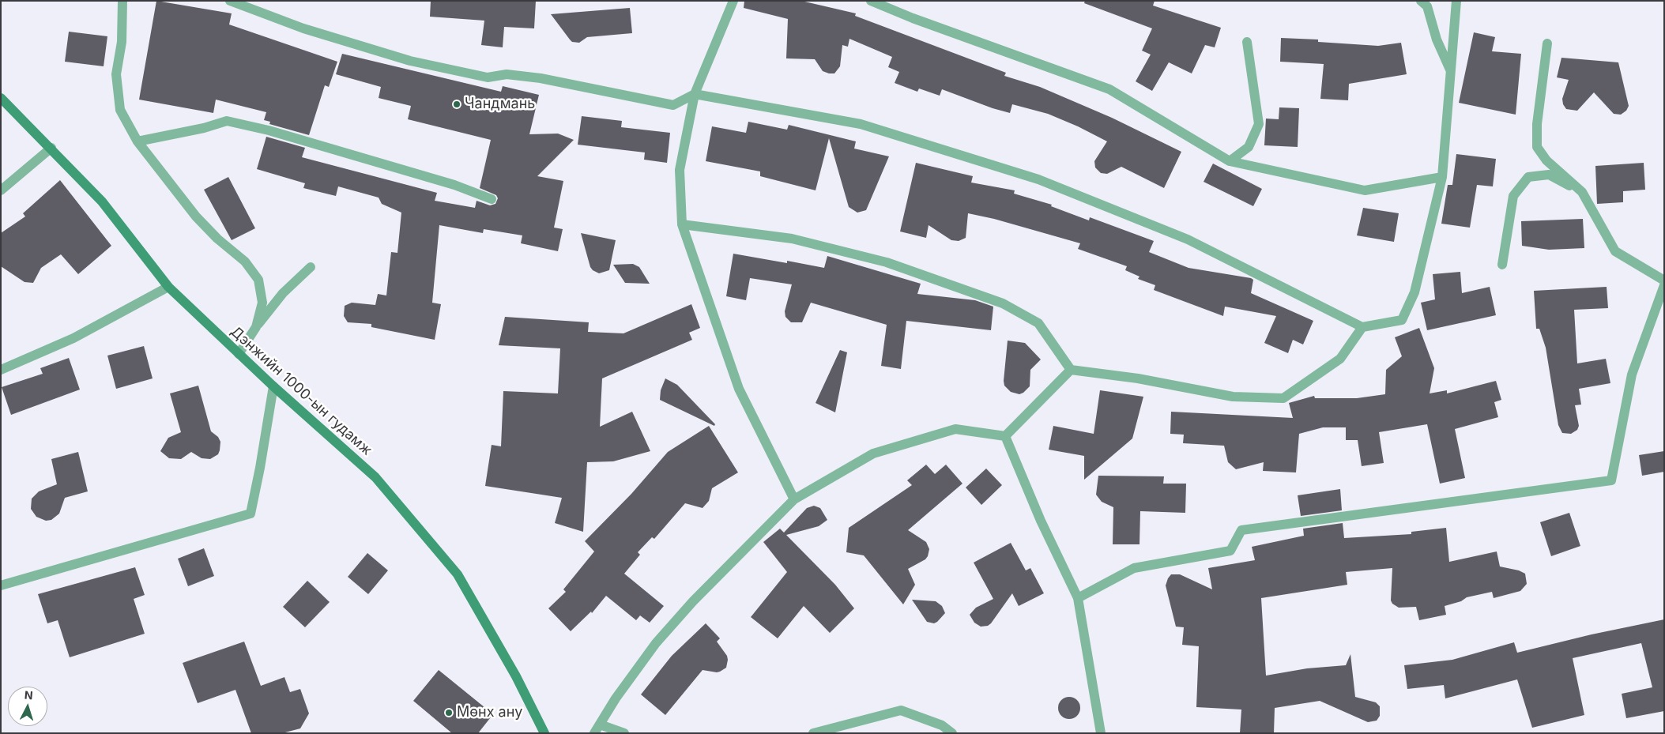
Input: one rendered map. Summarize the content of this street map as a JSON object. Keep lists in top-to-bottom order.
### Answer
{
  "streets": {
    "main road": ["Дэнжийн 1000-ын гудамж"]
  },
  "places": ["Чандмань", "Мөнх ану"],
  "north": "top"
}
